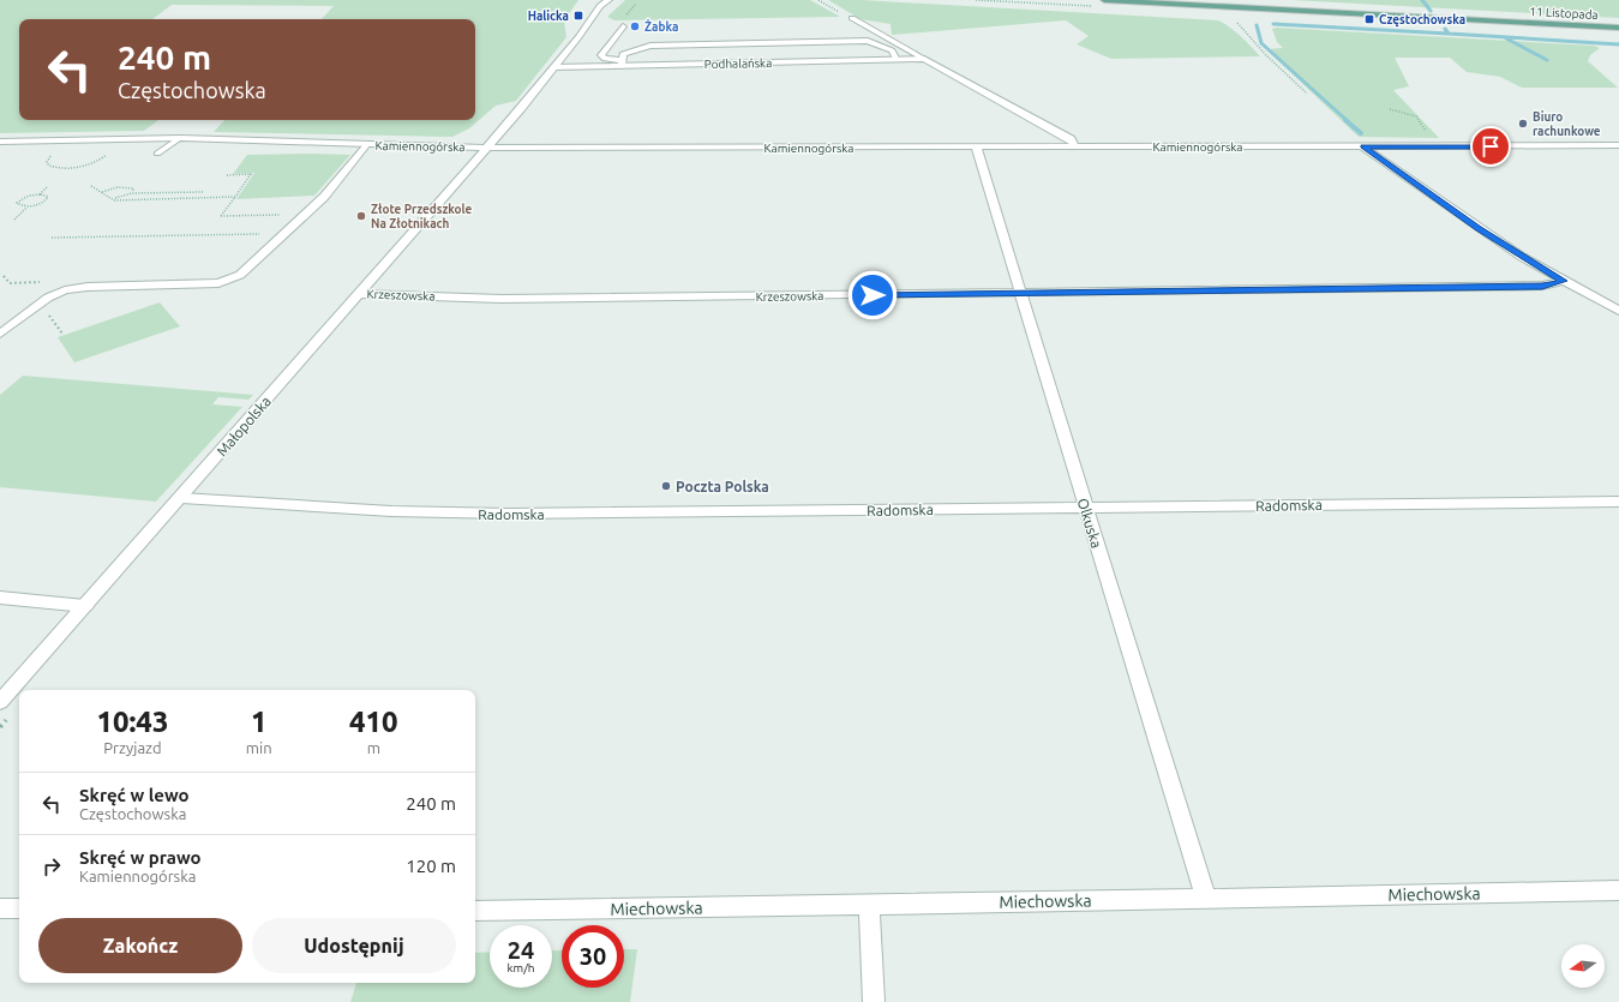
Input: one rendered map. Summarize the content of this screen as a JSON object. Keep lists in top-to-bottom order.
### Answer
{
  "streets": {
    "main road": ["11 Listopada"],
    "street": [
      "Podhalańska",
      "Kamiennogórska",
      "Krzeszowska",
      "Małopolska",
      "Radomska",
      "Olkuska",
      "Miechowska"
    ]
  },
  "crossings": [
    ["Kamiennogórska", "Małopolska"],
    ["Kamiennogórska", "Olkuska"],
    ["Krzeszowska", "Małopolska"],
    ["Krzeszowska", "Olkuska"],
    ["Małopolska", "Radomska"],
    ["Radomska", "Olkuska"],
    ["Olkuska", "Miechowska"]
  ],
  "places": {
    "transit": ["Halicka", "Częstochowska"],
    "other": [
      "Żabka",
      "Biuro rachunkowe",
      "Złote Przedszkole Na Złotnikach",
      "Poczta Polska"
    ]
  },
  "north": "left",
  "page": {
    "turn": ["240 m", "Częstochowska"],
    "eta": [
      "10:43",
      "Przyjazd",
      "1",
      "min",
      "410",
      "m"
    ],
    "list": [
      {
        "name": "Skręć w lewo",
        "note": "Częstochowska",
        "value": "240 m"
      },
      {
        "name": "Skręć w prawo",
        "note": "Kamiennogórska",
        "value": "120 m"
      }
    ],
    "buttons": ["Zakończ", "Udostępnij"],
    "speed": "24 km/h",
    "limit": "30"
  }
}
